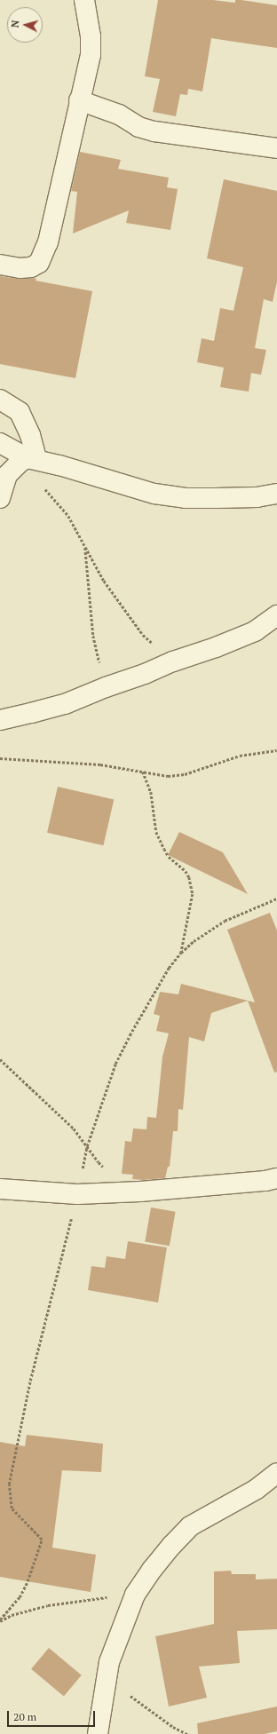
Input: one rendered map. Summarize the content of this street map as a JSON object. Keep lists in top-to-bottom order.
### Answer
{
  "scale_bar": "20 m",
  "north": "left"
}
